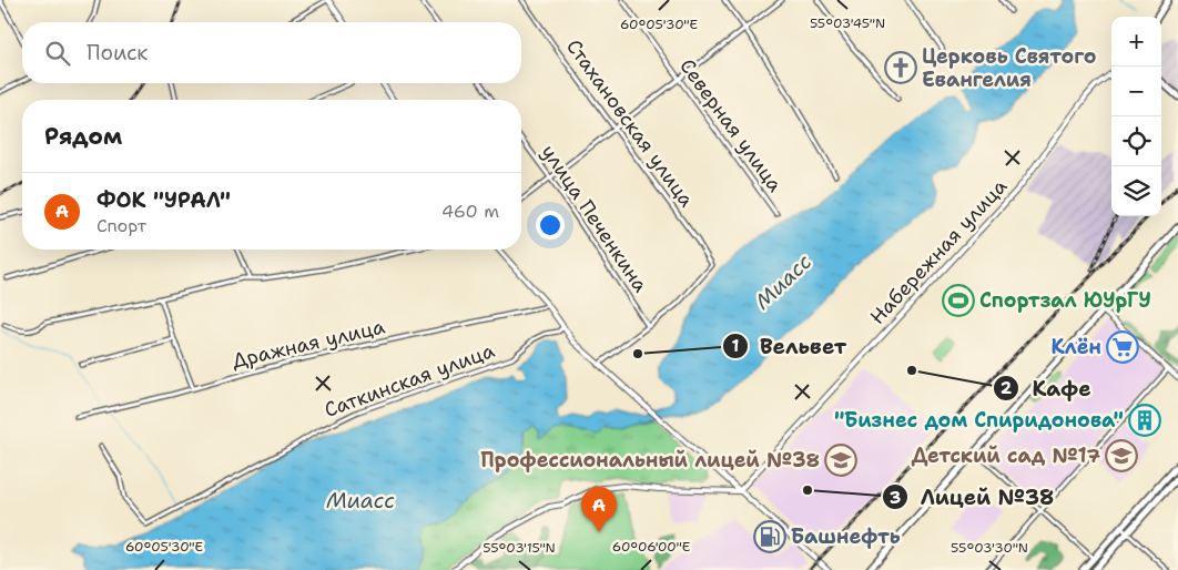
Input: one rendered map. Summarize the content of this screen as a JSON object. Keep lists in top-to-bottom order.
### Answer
{
  "streets": {
    "street": [
      "Стахановская улица",
      "Северная улица",
      "улица Печенкина",
      "Набережная улица",
      "Дражная улица",
      "Саткинская улица"
    ]
  },
  "crossings": [
    ["Стахановская улица", "улица Печенкина"]
  ],
  "water": ["Миасс"],
  "places": {
    "church": ["Церковь Святого Евангелия"],
    "sports": ["Спортзал ЮУрГУ"],
    "supermarket": ["Клён"],
    "other": ["Вельвет", "Кафе", "Лицей №38"],
    "building": ["\"Бизнес дом Спиридонова\""],
    "school or university": ["Детский сад №17", "Профессиональный лицей №38"],
    "fuel station": ["Башнефть"]
  },
  "page": {
    "map_buttons": ["+", "−"],
    "search": "Поиск",
    "heading": "Рядом",
    "list": [
      {
        "mark": "A",
        "name": "ФОК \"УРАЛ\"",
        "note": "Спорт",
        "value": "460 m"
      }
    ],
    "pins": "A"
  },
  "coordinates": [
    "55°03'45\"N",
    "60°05'30\"E",
    "60°06'00\"E",
    "55°03'15\"N",
    "55°03'30\"N"
  ]
}
